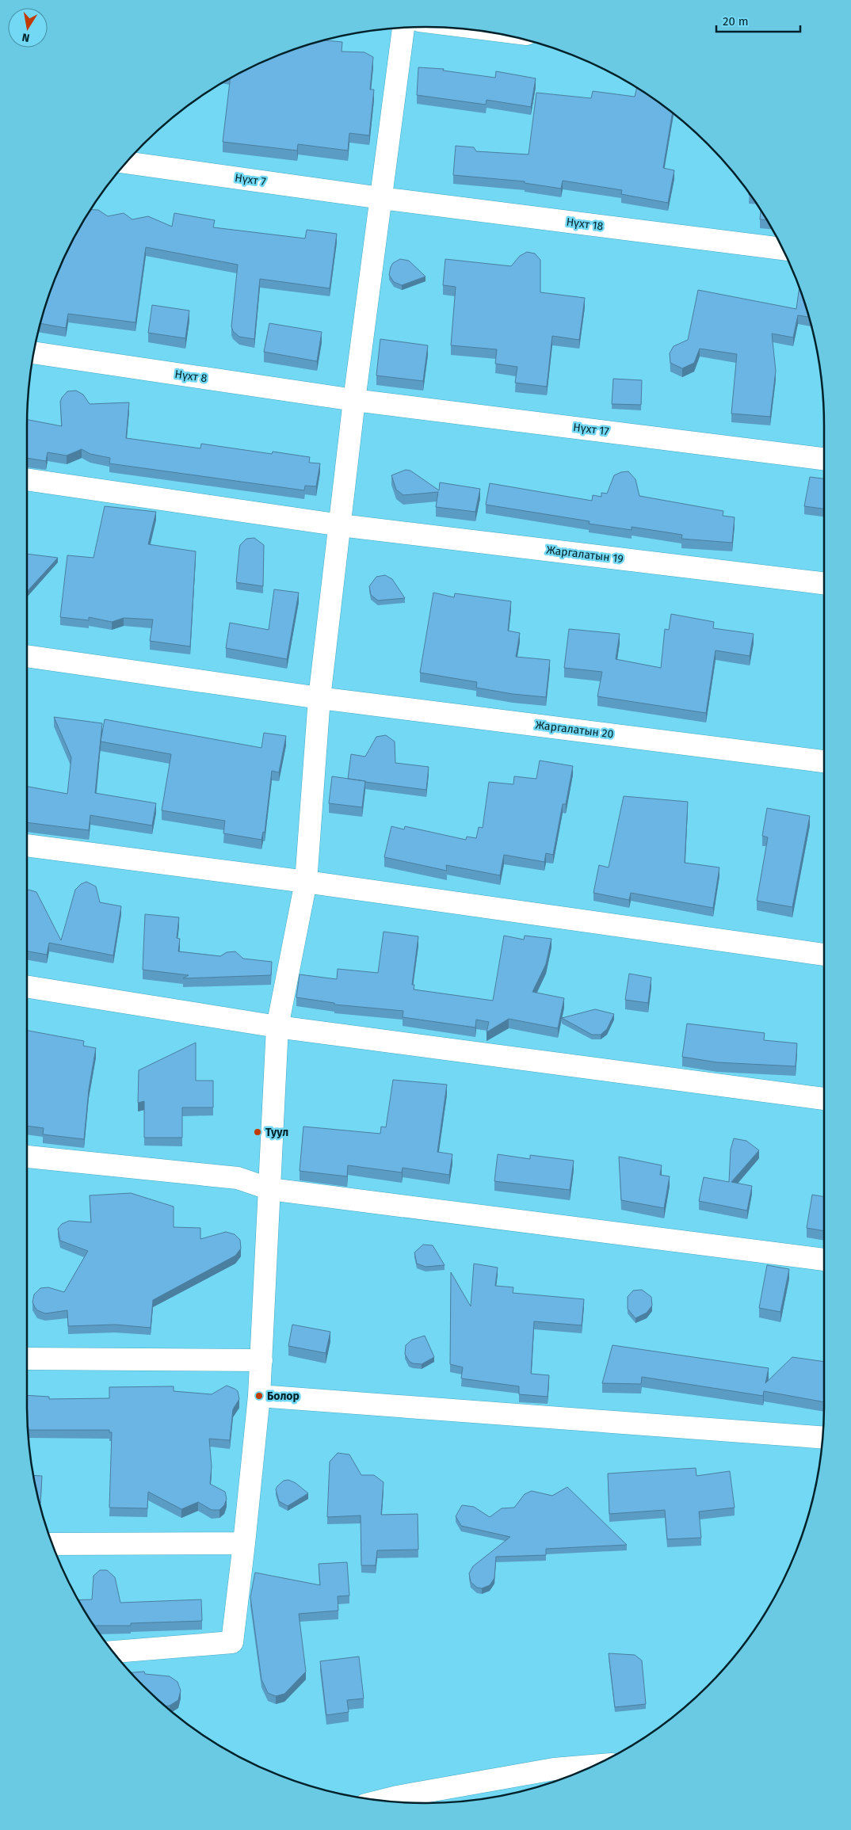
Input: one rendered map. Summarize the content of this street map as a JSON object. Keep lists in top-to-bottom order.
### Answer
{
  "streets": {
    "street": [
      "Нүхт 7",
      "Нүхт 18",
      "Нүхт 8",
      "Нүхт 17",
      "Жаргалатын 19",
      "Жаргалатын 20"
    ]
  },
  "crossings": [
    ["Нүхт 7", "Нүхт 18"],
    ["Нүхт 8", "Нүхт 17"]
  ],
  "places": ["Туул", "Болор"],
  "scale_bar": "20 m",
  "north": "bottom"
}
